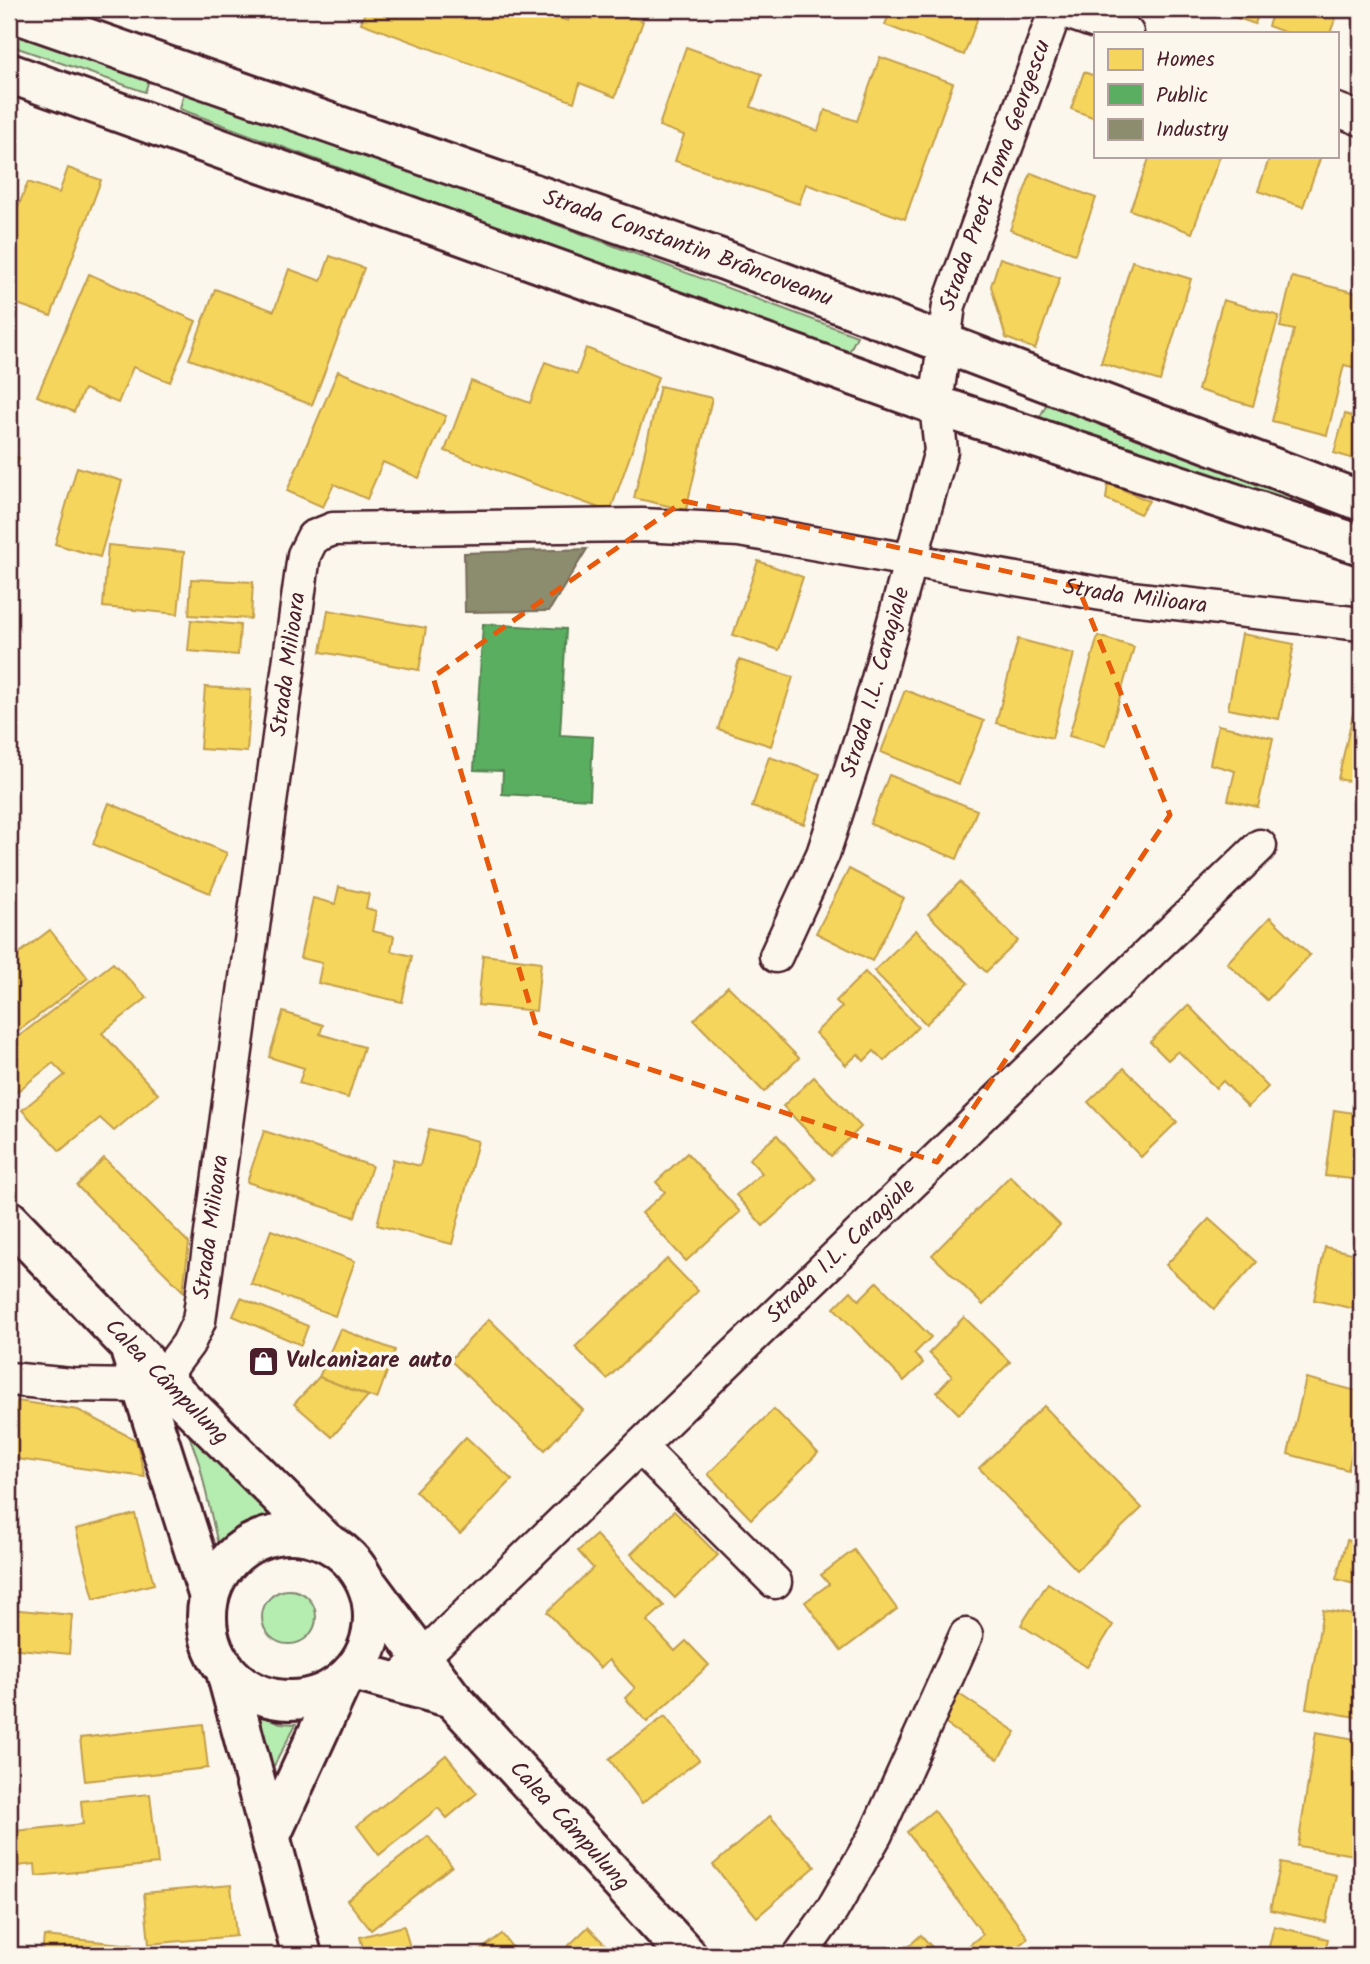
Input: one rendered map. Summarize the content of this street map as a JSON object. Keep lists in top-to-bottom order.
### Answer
{
  "streets": {
    "main road": ["Strada Constantin Brâncoveanu", "Calea Câmpulung"],
    "street": ["Strada Preot Toma Georgescu", "Strada Milioara", "Strada I.L. Caragiale"]
  },
  "crossings": [
    ["Strada Preot Toma Georgescu", "Strada Constantin Brâncoveanu"],
    ["Strada Milioara", "Strada I.L. Caragiale"],
    ["Strada Milioara", "Calea Câmpulung"],
    ["Strada I.L. Caragiale", "Calea Câmpulung"]
  ],
  "places": {
    "shop": ["Vulcanizare auto"]
  },
  "legend": ["Homes", "Public", "Industry"]
}
